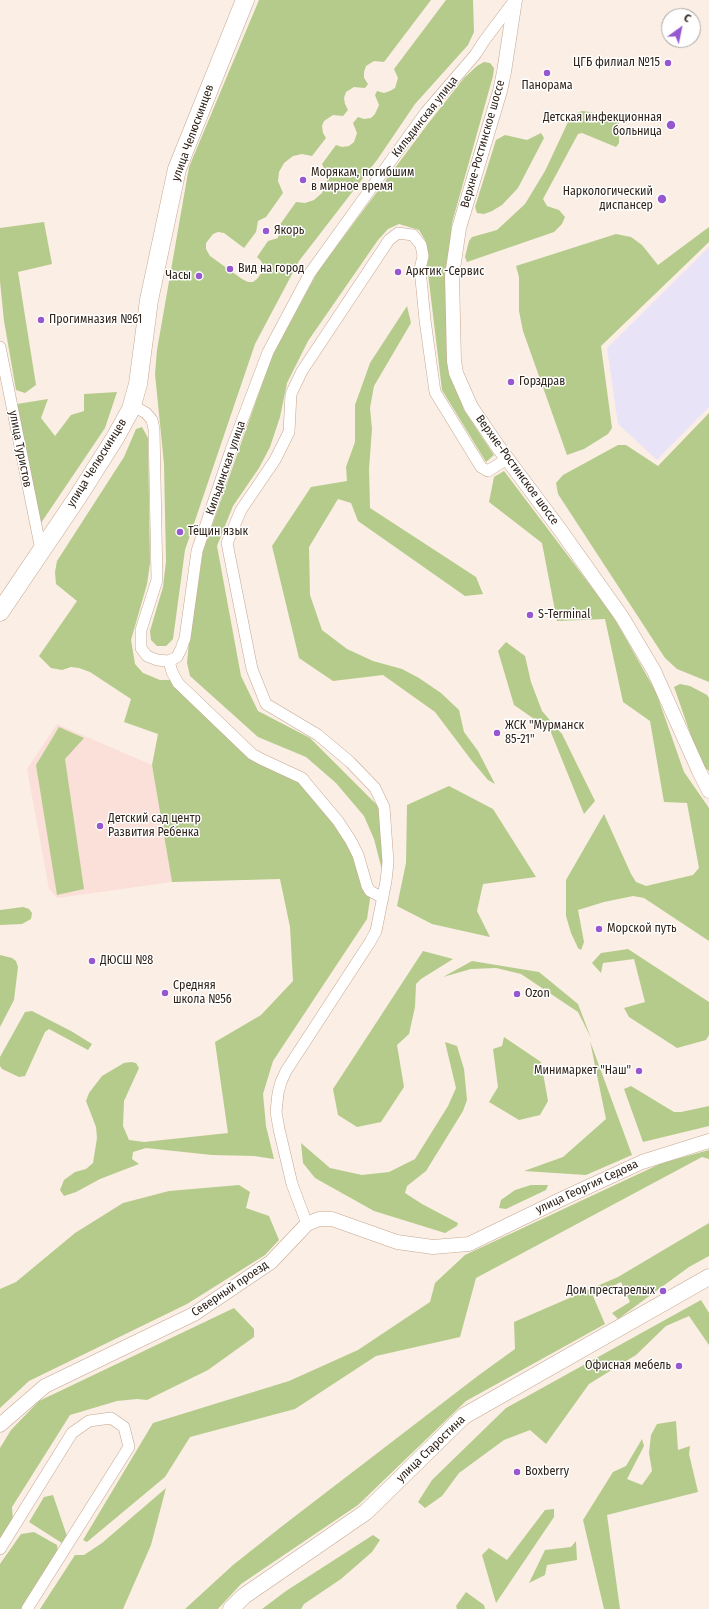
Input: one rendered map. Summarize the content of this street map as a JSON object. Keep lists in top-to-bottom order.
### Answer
{
  "streets": {
    "main road": ["улица Челюскинцев", "улица Старостина"],
    "street": [
      "Кильдинская улица",
      "Верхне-Ростинское шоссе",
      "улица Туристов",
      "улица Георгия Седова",
      "Северный проезд"
    ]
  },
  "crossings": [
    ["Кильдинская улица", "Верхне-Ростинское шоссе"],
    ["улица Челюскинцев", "улица Туристов"],
    ["улица Георгия Седова", "Северный проезд"]
  ],
  "places": [
    "ЦГБ филиал №15",
    "Панорама",
    "Детская инфекционная больница",
    "Морякам, погибшим в мирное время",
    "Наркологический диспансер",
    "Якорь",
    "Вид на город",
    "Арктик -Сервис",
    "Часы",
    "Прогимназия №61",
    "Горздрав",
    "Тёщин язык",
    "S-Terminal",
    "ЖСК \"Мурманск 85-21\"",
    "Детский сад центр Развития Ребенка",
    "Морской путь",
    "ДЮСШ №8",
    "Средняя школа №56",
    "Ozon",
    "Минимаркет \"Наш\"",
    "Дом престарелых",
    "Офисная мебель",
    "Boxberry"
  ],
  "north": "top right"
}
